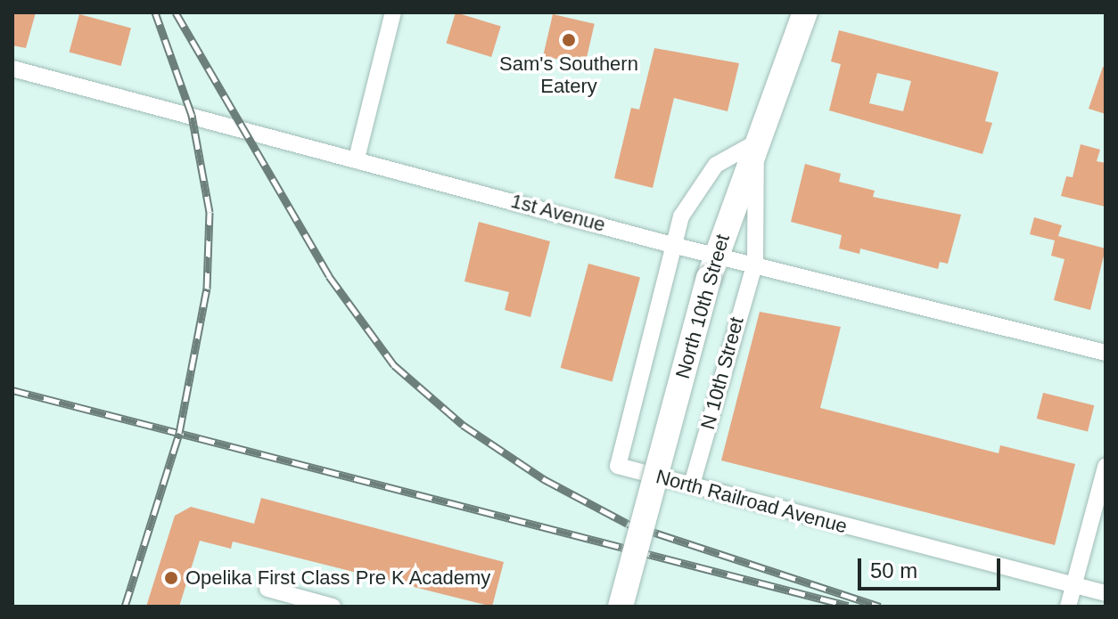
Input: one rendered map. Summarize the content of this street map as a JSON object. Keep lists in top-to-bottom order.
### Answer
{
  "streets": {
    "main road": ["North 10th Street"],
    "street": ["1st Avenue", "N 10th Street", "North Railroad Avenue"]
  },
  "crossings": [
    ["1st Avenue", "North 10th Street"],
    ["1st Avenue", "N 10th Street"],
    ["1st Avenue", "North Railroad Avenue"],
    ["North 10th Street", "N 10th Street"],
    ["North 10th Street", "North Railroad Avenue"],
    ["N 10th Street", "North Railroad Avenue"]
  ],
  "places": ["Sam's Southern Eatery", "Opelika First Class Pre K Academy"],
  "scale_bar": "50 m"
}
